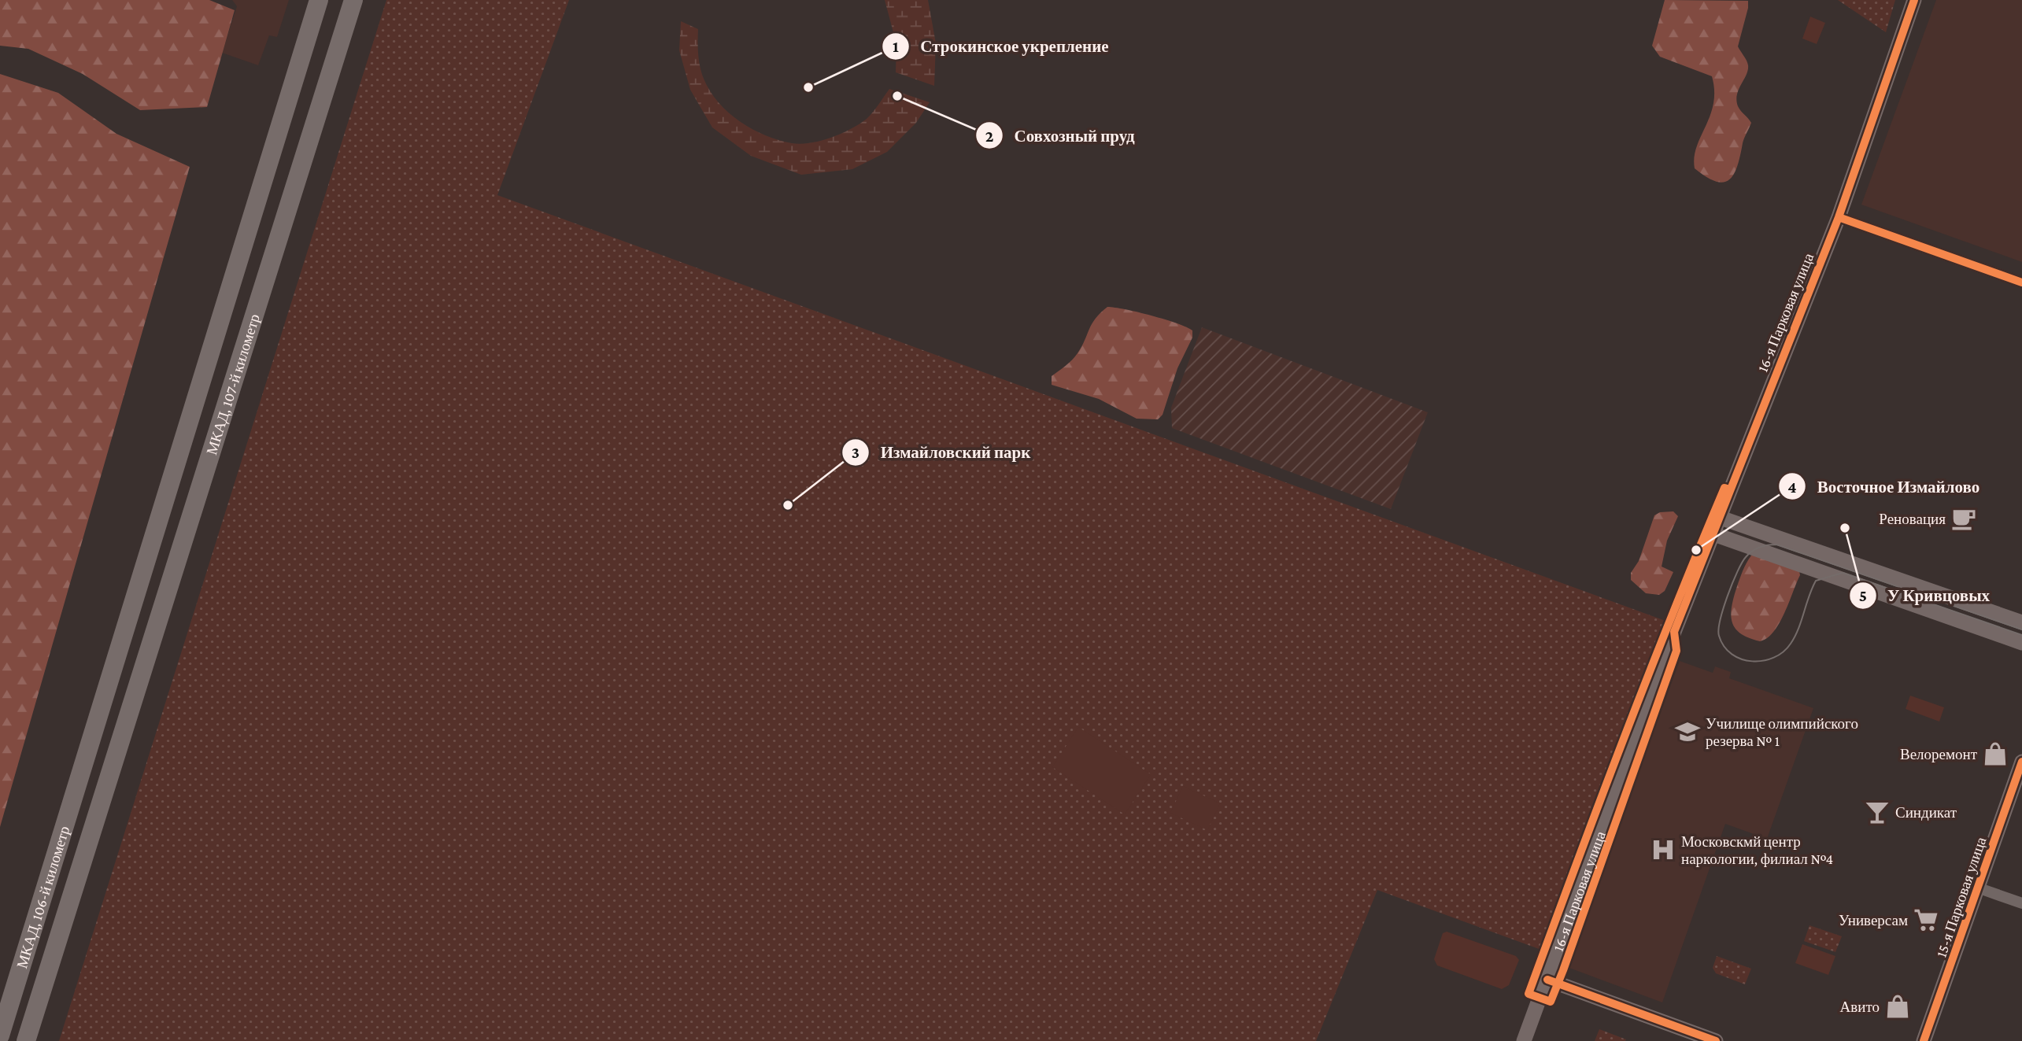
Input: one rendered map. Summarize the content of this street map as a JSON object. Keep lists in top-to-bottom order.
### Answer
{
  "streets": {
    "highway": ["МКАД, 107-й километр", "МКАД, 106-й километр"],
    "main road": ["16-я Парковая улица", "15-я Парковая улица"]
  },
  "crossings": [
    ["МКАД, 107-й километр", "МКАД, 106-й километр"]
  ],
  "places": {
    "other": [
      "Строкинское укрепление",
      "Совхозный пруд",
      "Измайловский парк",
      "У Кривцовых",
      "Восточное Измайлово"
    ],
    "cafe": ["Реновация"],
    "school or university": ["Училище олимпийского резерва № 1"],
    "shop": ["Велоремонт", "Авито"],
    "bar": ["Синдикат"],
    "hospital": ["Московскмй центр наркологии, филиал №4"],
    "supermarket": ["Универсам"]
  }
}
